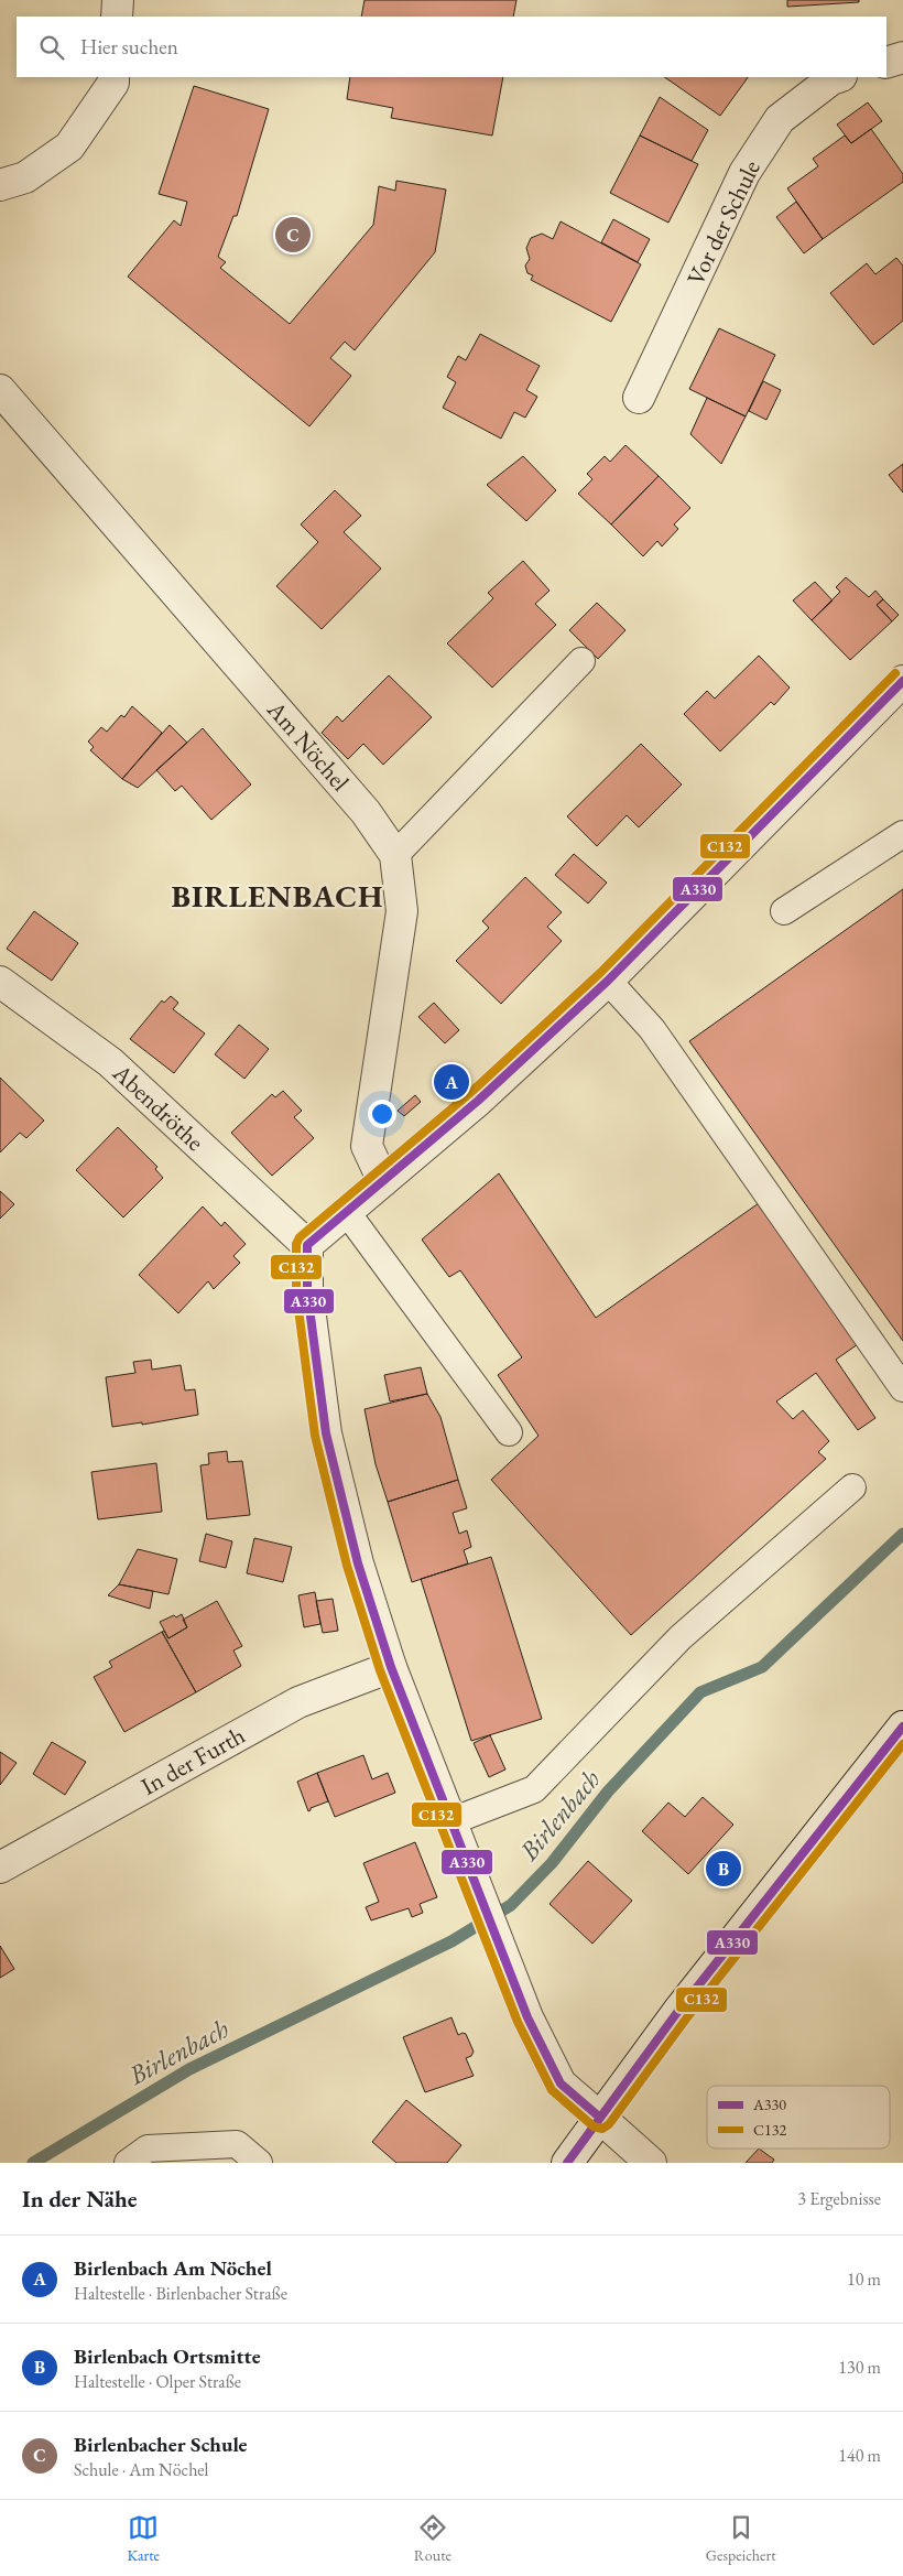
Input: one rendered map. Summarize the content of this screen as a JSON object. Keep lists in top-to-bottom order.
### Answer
{
  "streets": {
    "street": [
      "Vor der Schule",
      "Am Nöchel",
      "Abendröthe",
      "In der Furth"
    ]
  },
  "districts": ["BIRLENBACH"],
  "water": ["Birlenbach"],
  "lines": ["transit line C132", "transit line A330"],
  "legend": ["A330", "C132"],
  "page": {
    "search": "Hier suchen",
    "pins": ["C", "A", "B"],
    "heading": ["In der Nähe", "3 Ergebnisse"],
    "list": [
      {
        "mark": "A",
        "name": "Birlenbach Am Nöchel",
        "note": "Haltestelle · Birlenbacher Straße",
        "value": "10 m"
      },
      {
        "mark": "B",
        "name": "Birlenbach Ortsmitte",
        "note": "Haltestelle · Olper Straße",
        "value": "130 m"
      },
      {
        "mark": "C",
        "name": "Birlenbacher Schule",
        "note": "Schule · Am Nöchel",
        "value": "140 m"
      }
    ],
    "nav": ["Karte", "Route", "Gespeichert"]
  }
}
